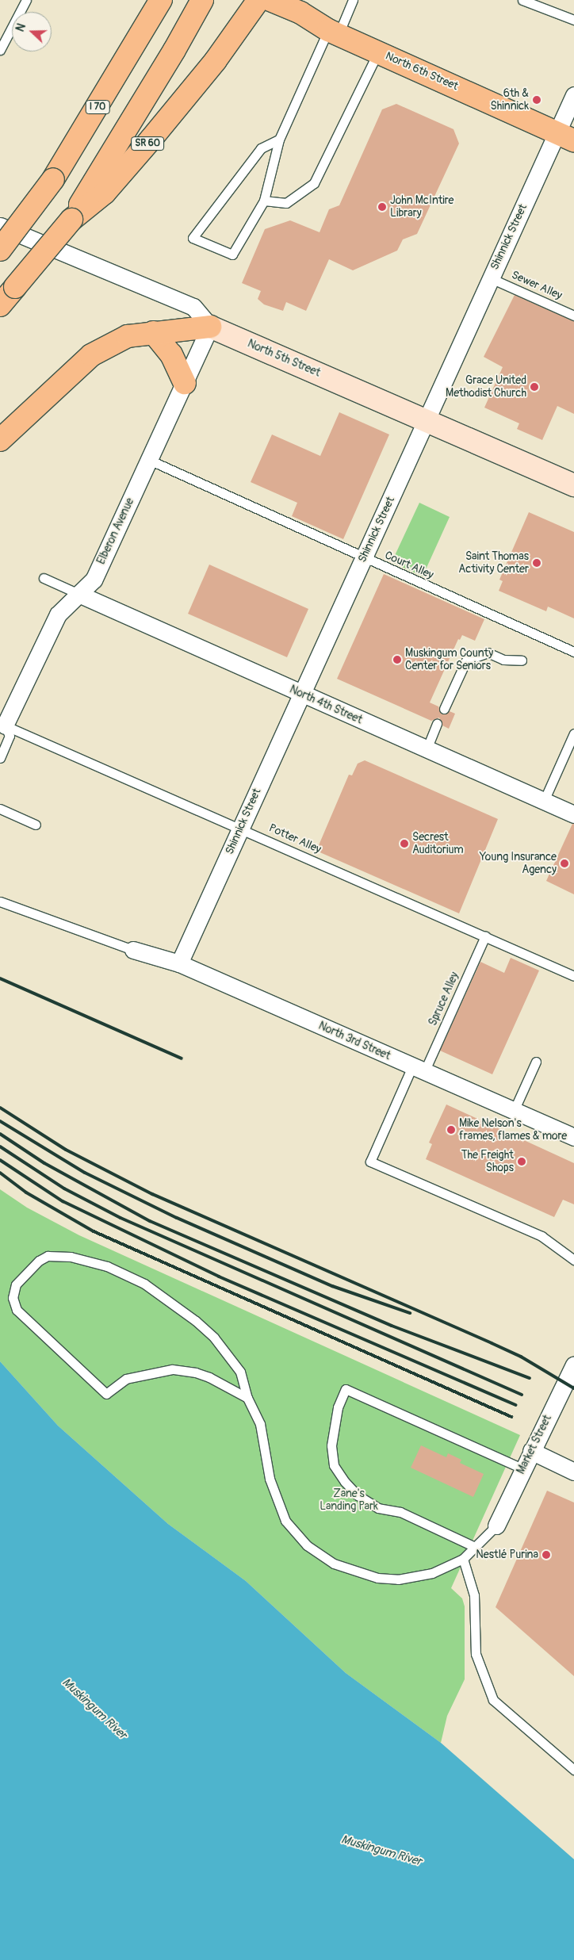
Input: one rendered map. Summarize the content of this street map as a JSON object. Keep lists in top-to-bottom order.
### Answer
{
  "streets": {
    "main road": [
      "North 6th Street",
      "I 70",
      "SR 60",
      "North 5th Street"
    ],
    "street": [
      "Shinnick Street",
      "Elberon Avenue",
      "North 4th Street",
      "North 3rd Street",
      "Market Street"
    ],
    "lane": [
      "Sewer Alley",
      "Court Alley",
      "Potter Alley",
      "Spruce Alley"
    ]
  },
  "crossings": [
    ["North 6th Street", "Shinnick Street"],
    ["Shinnick Street", "Sewer Alley"],
    ["Shinnick Street", "North 5th Street"],
    ["Shinnick Street", "Court Alley"],
    ["Shinnick Street", "North 4th Street"],
    ["Shinnick Street", "Potter Alley"],
    ["Shinnick Street", "North 3rd Street"],
    ["North 5th Street", "Elberon Avenue"],
    ["Elberon Avenue", "Court Alley"],
    ["Elberon Avenue", "North 4th Street"],
    ["Elberon Avenue", "Potter Alley"],
    ["Potter Alley", "Spruce Alley"],
    ["Spruce Alley", "North 3rd Street"]
  ],
  "water": ["Muskingum River"],
  "parks": ["Zane's Landing Park"],
  "places": [
    "6th & Shinnick",
    "John McIntire Library",
    "Grace United Methodist Church",
    "Saint Thomas Activity Center",
    "Muskingum County Center for Seniors",
    "Secrest Auditorium",
    "Young Insurance Agency",
    "Mike Nelson's frames, flames & more",
    "The Freight Shops",
    "Nestlé Purina"
  ],
  "north": "left"
}
